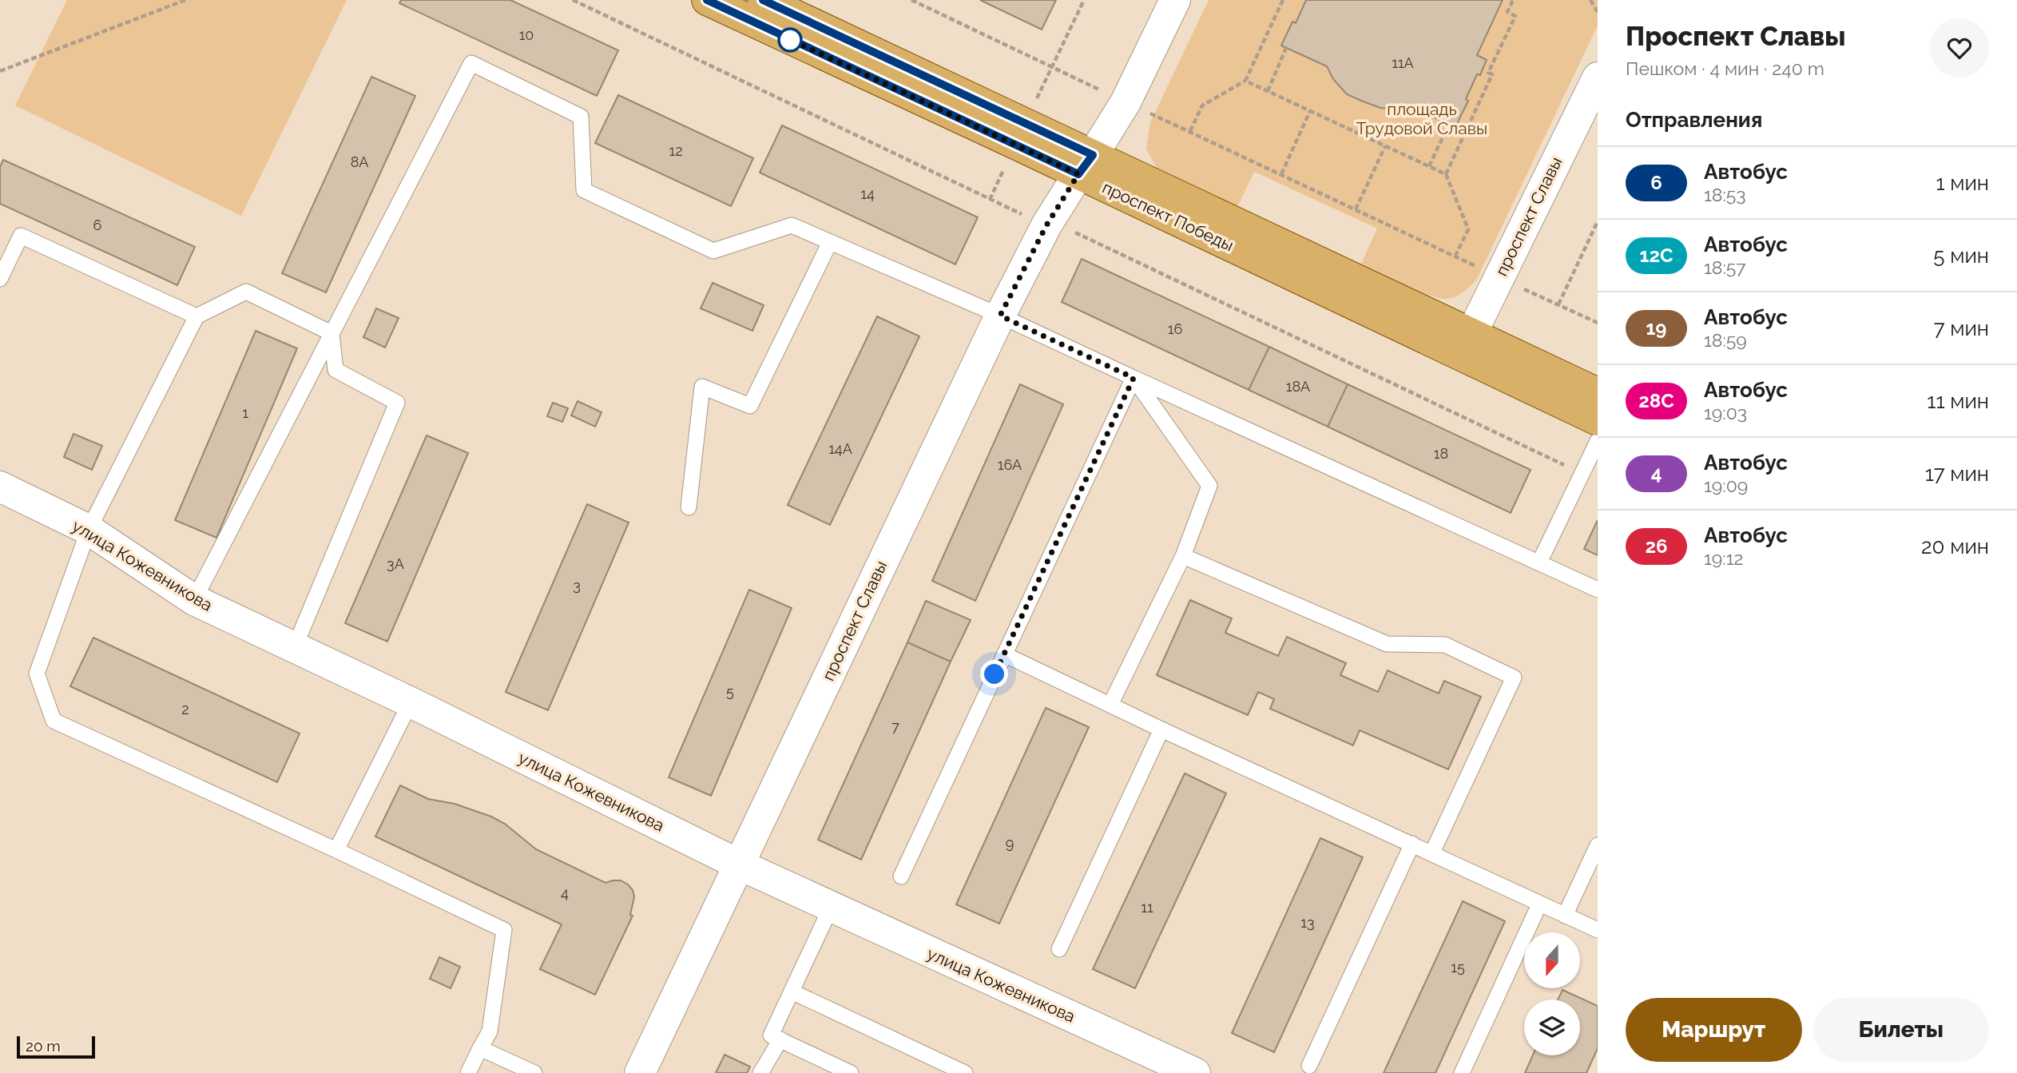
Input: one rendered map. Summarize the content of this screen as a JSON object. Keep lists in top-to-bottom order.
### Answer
{
  "streets": {
    "main road": ["проспект Победы"],
    "street": ["проспект Славы", "улица Кожевникова"]
  },
  "crossings": [
    ["проспект Победы", "проспект Славы"],
    ["проспект Славы", "улица Кожевникова"]
  ],
  "parks": ["площадь Трудовой Славы"],
  "lines": ["bus line 6"],
  "house_numbers": [
    "10",
    "11А",
    "12",
    "8А",
    "14",
    "6",
    "16",
    "18А",
    "1",
    "14А",
    "18",
    "16А",
    "3А",
    "3",
    "5",
    "2",
    "7",
    "9",
    "4",
    "11",
    "13",
    "15"
  ],
  "scale_bar": "20 m",
  "north": "bottom",
  "page": {
    "heading": [
      ["Проспект Славы", "Пешком · 4 мин · 240 m"],
      "Отправления"
    ],
    "list": [
      {
        "mark": "6",
        "name": "Автобус",
        "note": "18:53",
        "value": "1 мин"
      },
      {
        "mark": "12С",
        "name": "Автобус",
        "note": "18:57",
        "value": "5 мин"
      },
      {
        "mark": "19",
        "name": "Автобус",
        "note": "18:59",
        "value": "7 мин"
      },
      {
        "mark": "28С",
        "name": "Автобус",
        "note": "19:03",
        "value": "11 мин"
      },
      {
        "mark": "4",
        "name": "Автобус",
        "note": "19:09",
        "value": "17 мин"
      },
      {
        "mark": "26",
        "name": "Автобус",
        "note": "19:12",
        "value": "20 мин"
      }
    ],
    "buttons": ["Маршрут", "Билеты"],
    "scale": "20 m"
  }
}
